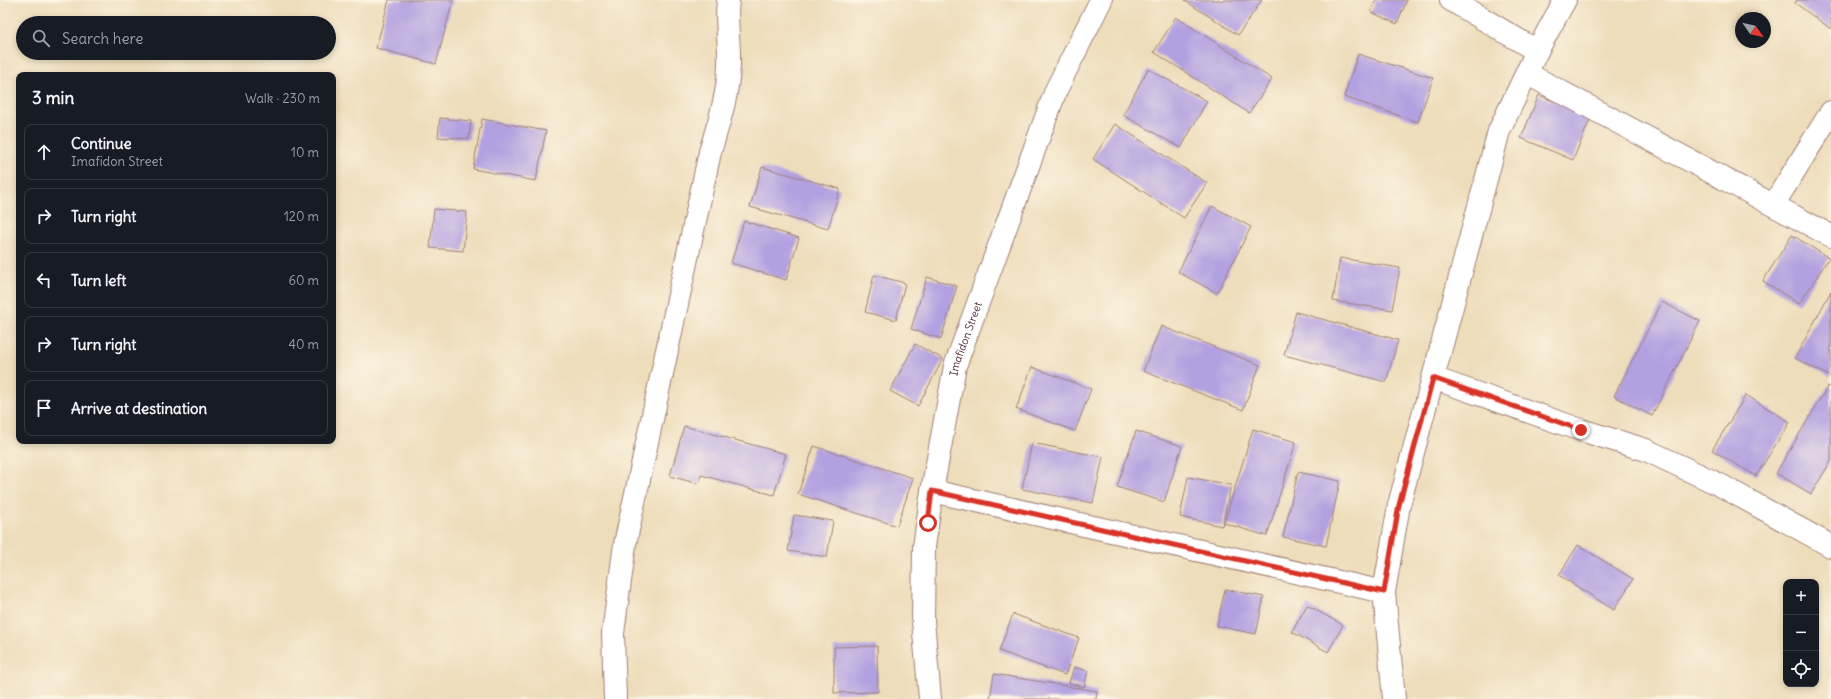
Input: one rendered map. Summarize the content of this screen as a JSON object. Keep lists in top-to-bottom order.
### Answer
{
  "streets": {
    "street": ["Imafidon Street"]
  },
  "north": "bottom right",
  "page": {
    "search": "Search here",
    "heading": ["3 min", "Walk · 230 m"],
    "list": [
      ["Continue", "Imafidon Street", "10 m"],
      ["Turn right", "120 m"],
      ["Turn left", "60 m"],
      ["Turn right", "40 m"],
      "Arrive at destination"
    ],
    "map_buttons": ["+", "−"]
  }
}
